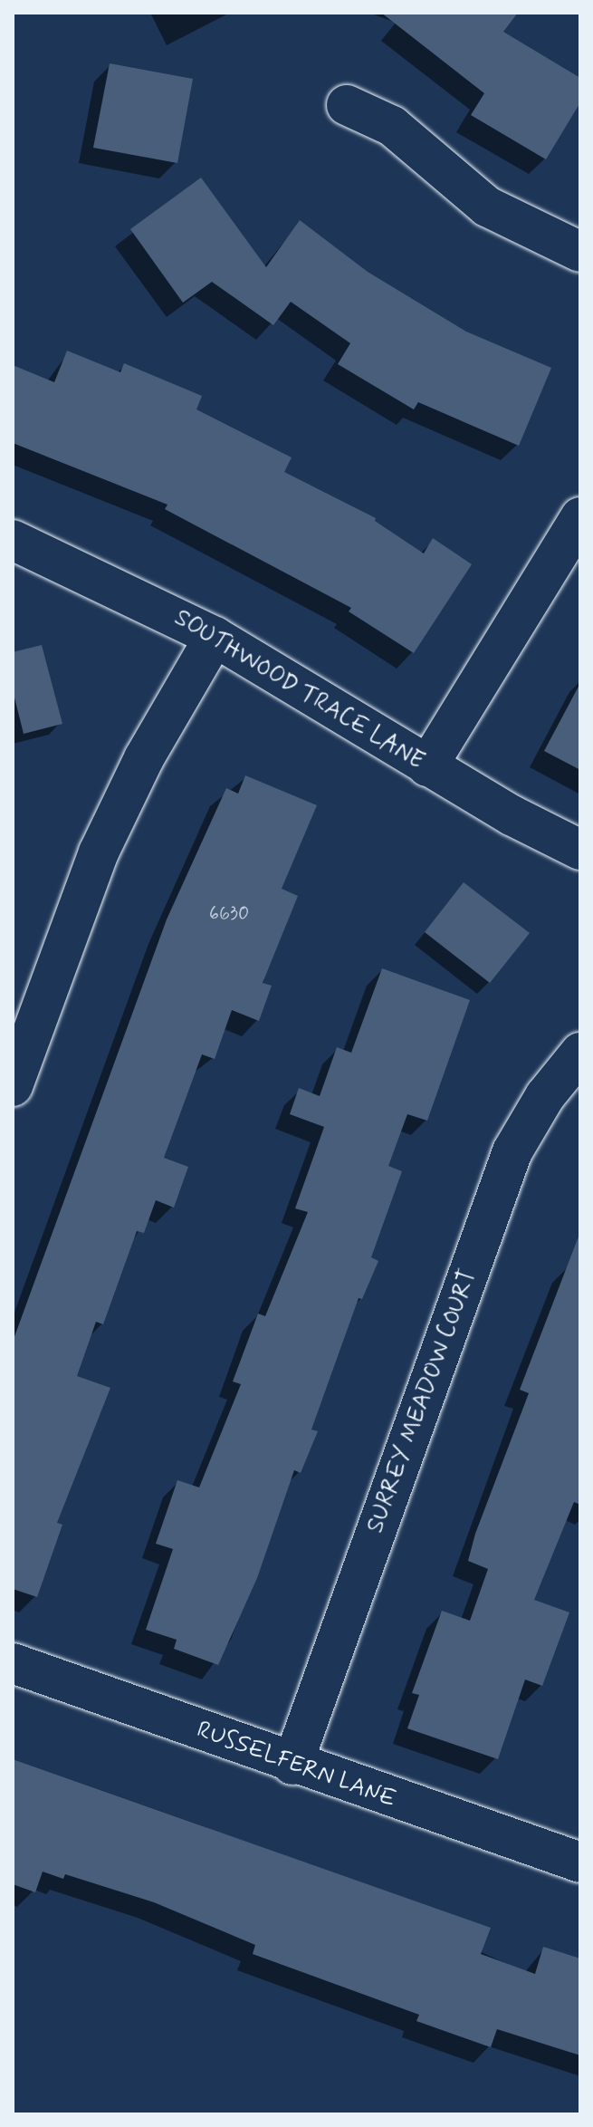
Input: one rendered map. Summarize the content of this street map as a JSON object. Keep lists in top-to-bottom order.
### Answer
{
  "streets": {
    "street": ["SOUTHWOOD TRACE LANE", "SURREY MEADOW COURT", "RUSSELFERN LANE"]
  },
  "crossings": [
    ["SURREY MEADOW COURT", "RUSSELFERN LANE"]
  ],
  "house_numbers": ["6630"]
}
